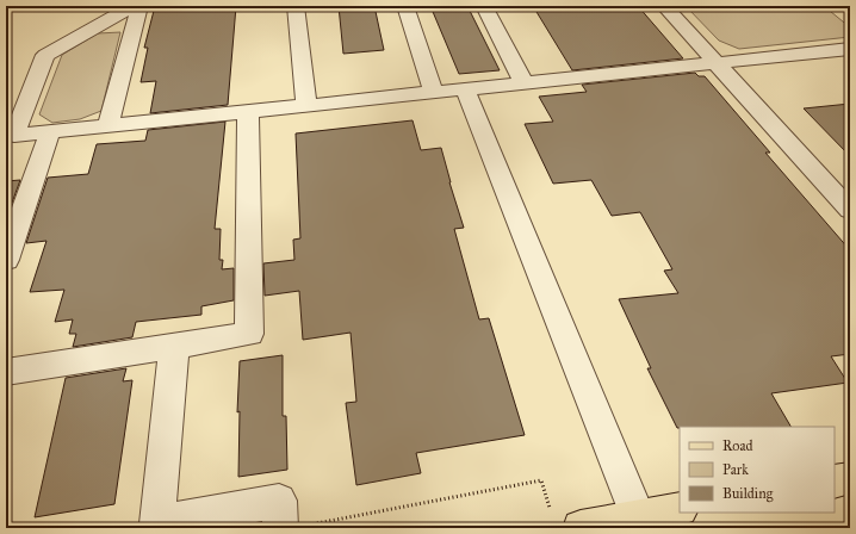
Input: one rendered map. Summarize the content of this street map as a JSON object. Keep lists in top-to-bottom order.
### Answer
{
  "legend": ["Road", "Park", "Building"]
}
